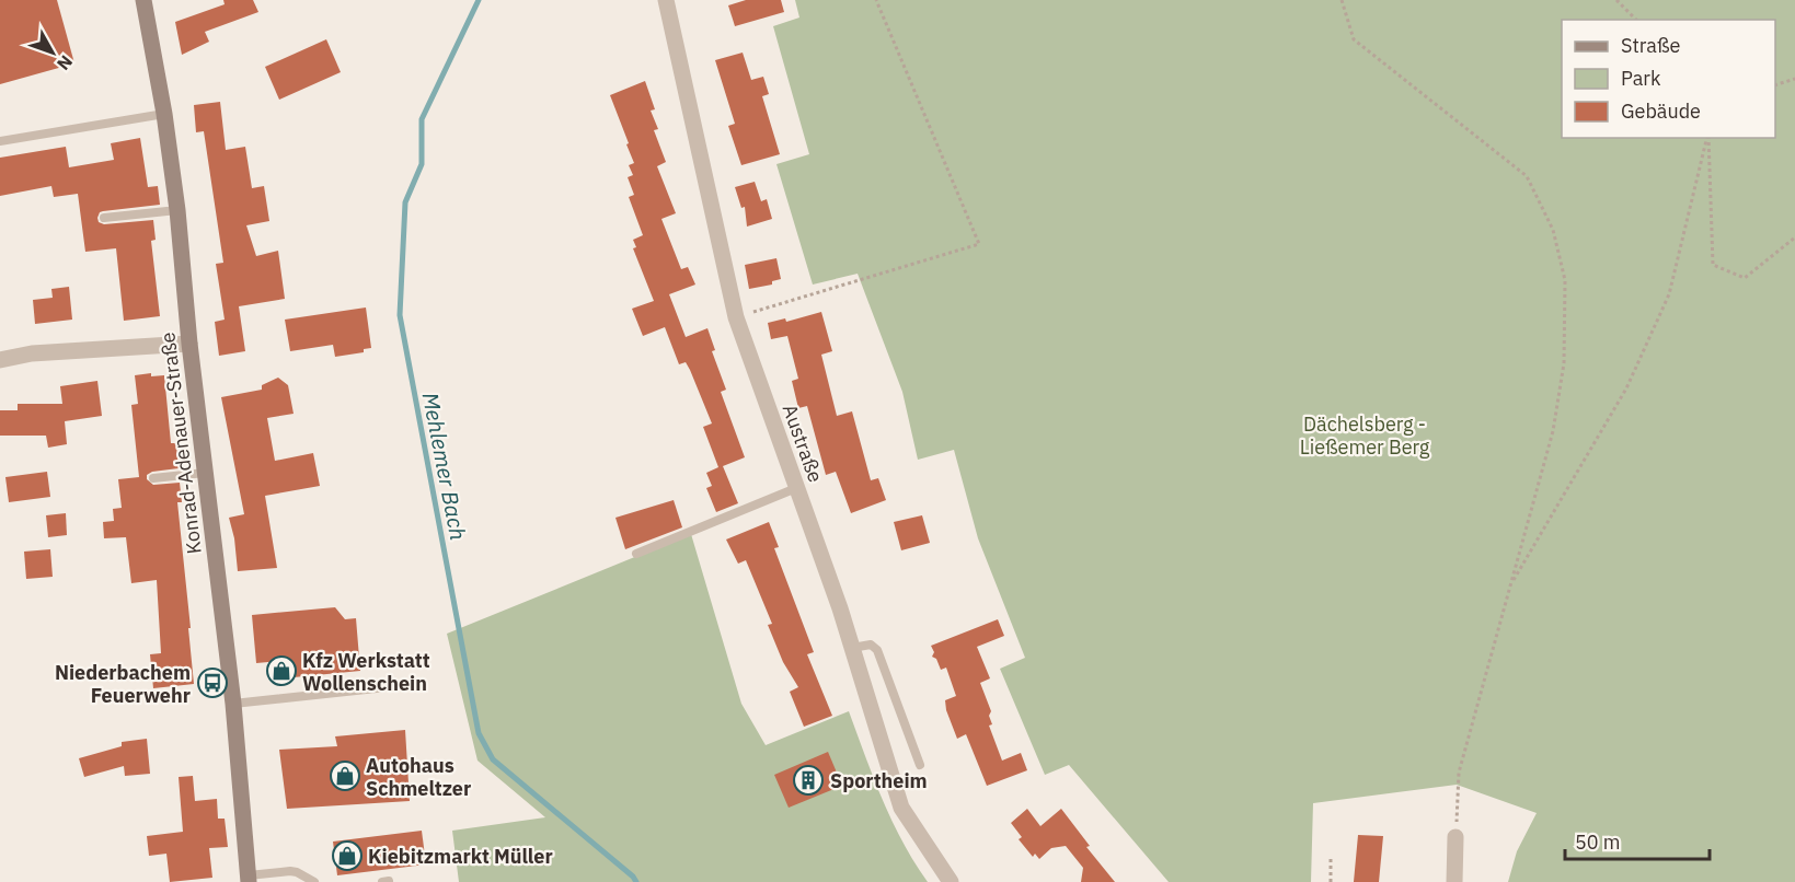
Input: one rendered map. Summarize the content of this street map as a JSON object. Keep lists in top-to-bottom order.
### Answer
{
  "streets": {
    "main road": ["Konrad-Adenauer-Straße"],
    "street": ["Austraße"]
  },
  "water": ["Mehlemer Bach"],
  "parks": ["Dächelsberg - Ließemer Berg"],
  "places": {
    "shop": ["Kfz Werkstatt Wollenschein", "Autohaus Schmeltzer", "Kiebitzmarkt Müller"],
    "bus stop": ["Niederbachem Feuerwehr"],
    "building": ["Sportheim"]
  },
  "legend": ["Straße", "Park", "Gebäude"],
  "scale_bar": "50 m",
  "north": "bottom right"
}
